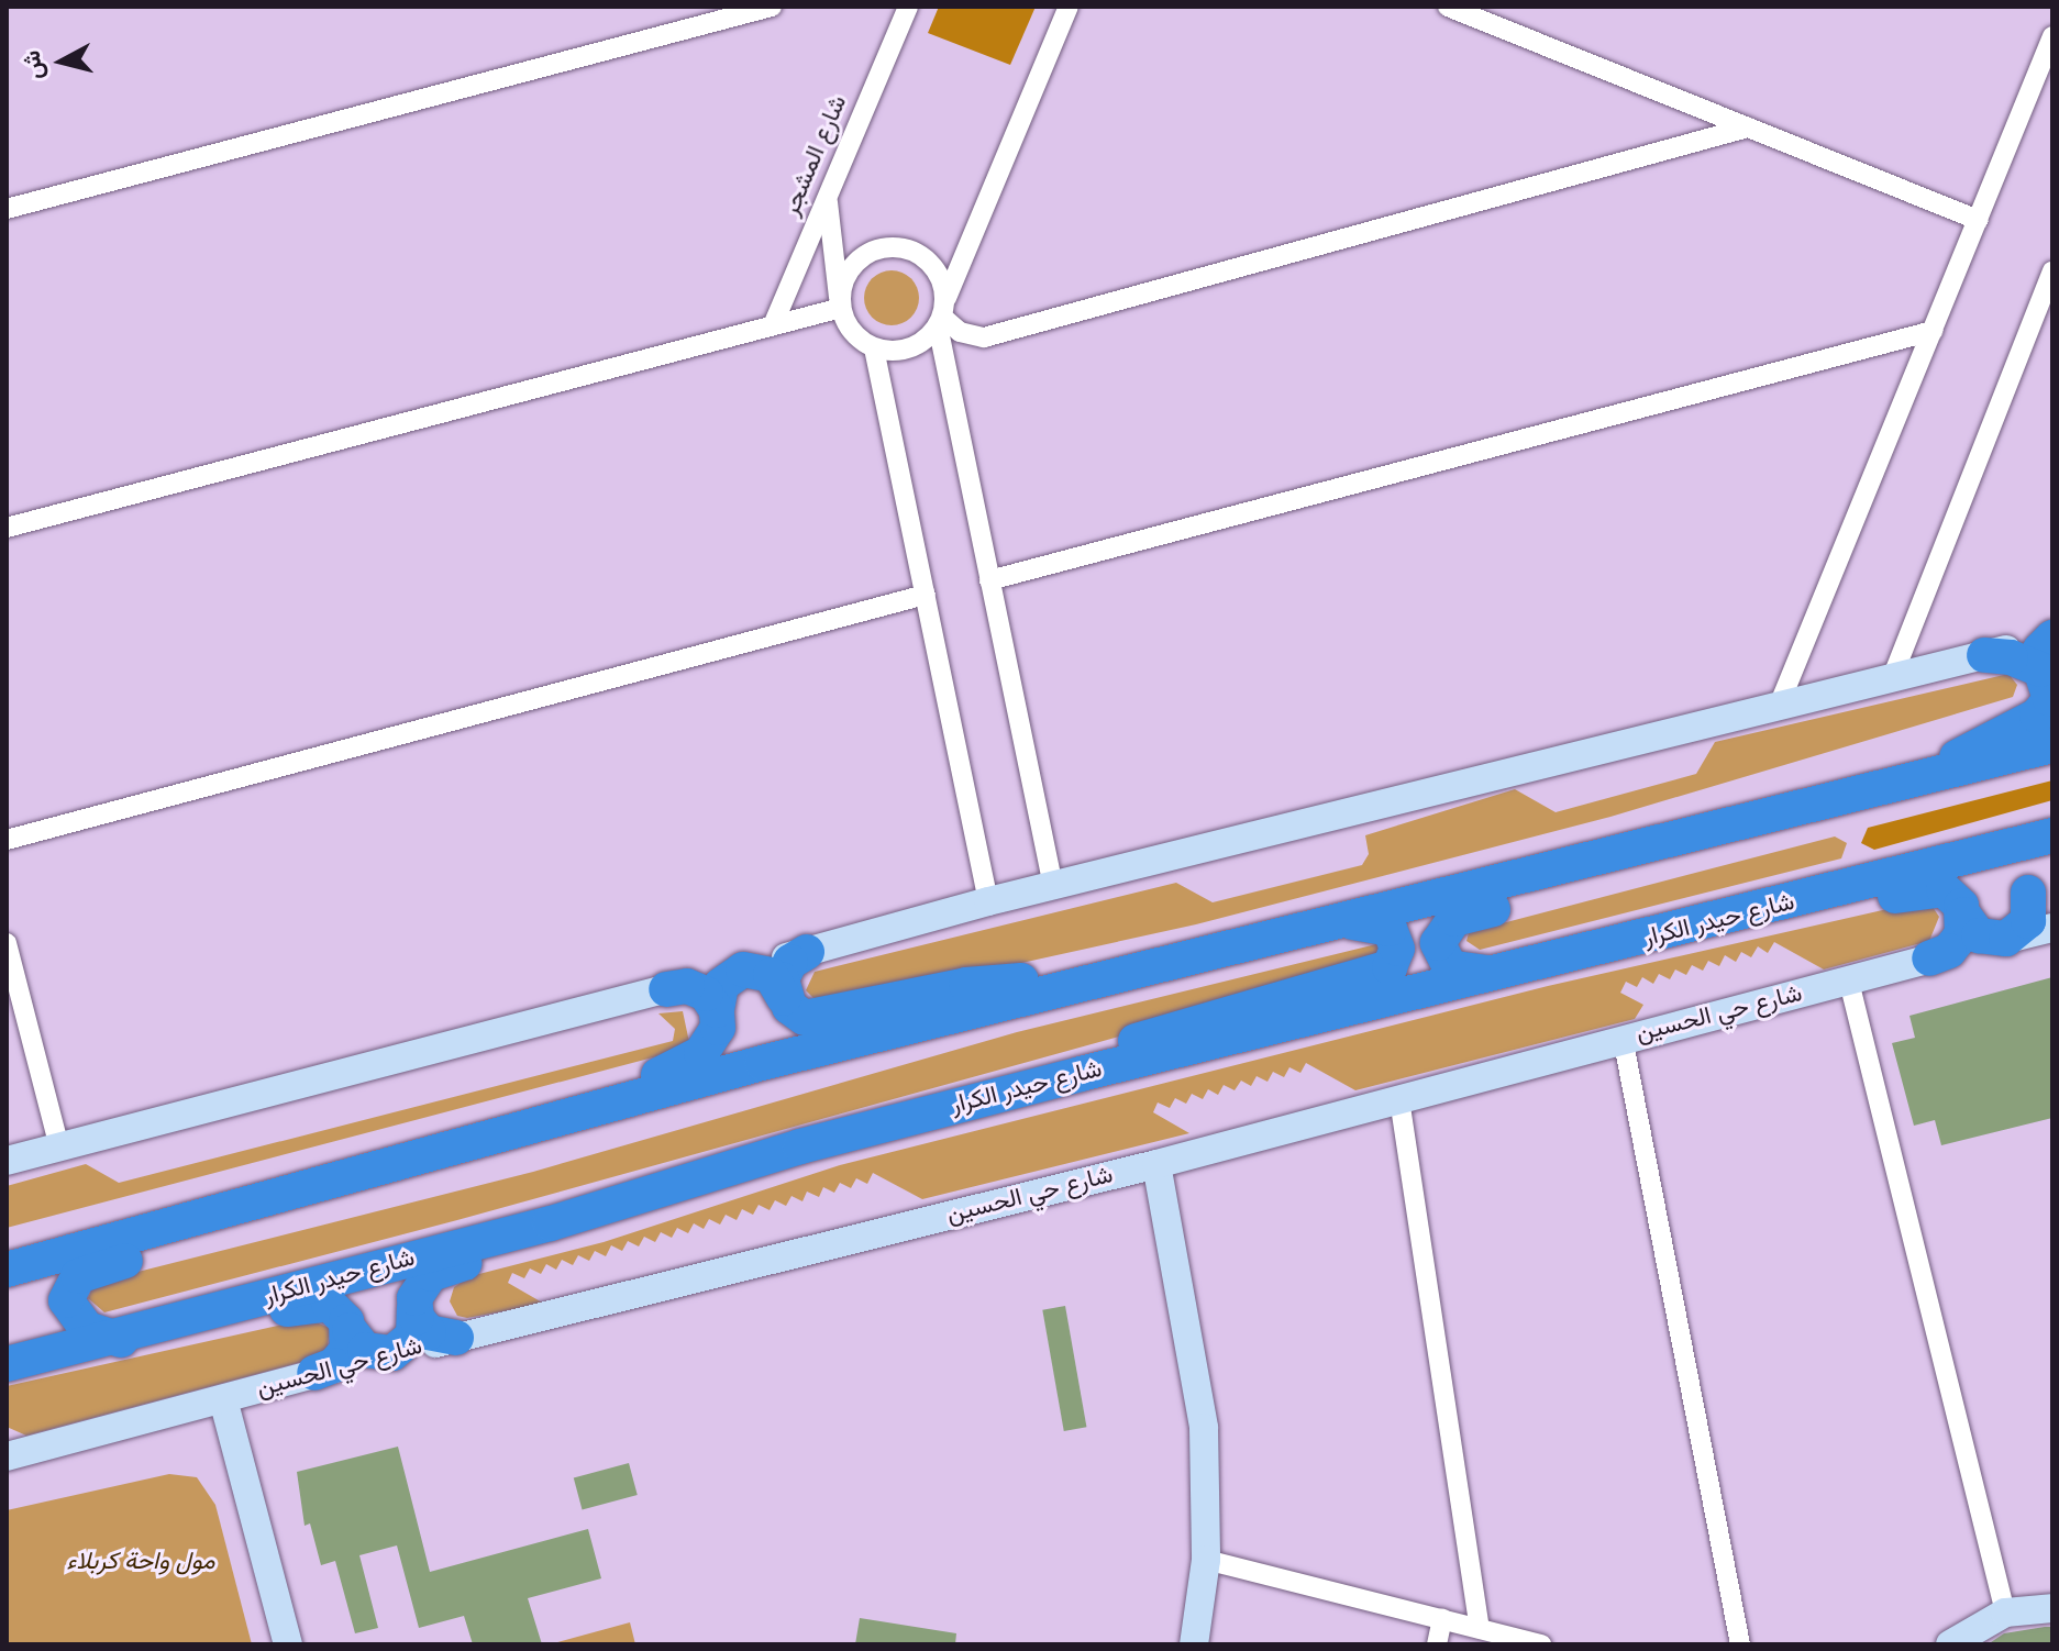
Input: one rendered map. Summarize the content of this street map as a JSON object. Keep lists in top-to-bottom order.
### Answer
{
  "streets": {
    "highway": ["شارع حيدر الكرار"],
    "main road": ["شارع حي الحسين"],
    "street": ["شارع المشجر"]
  },
  "parks": ["مول واحة كربلاء"],
  "north": "left"
}
